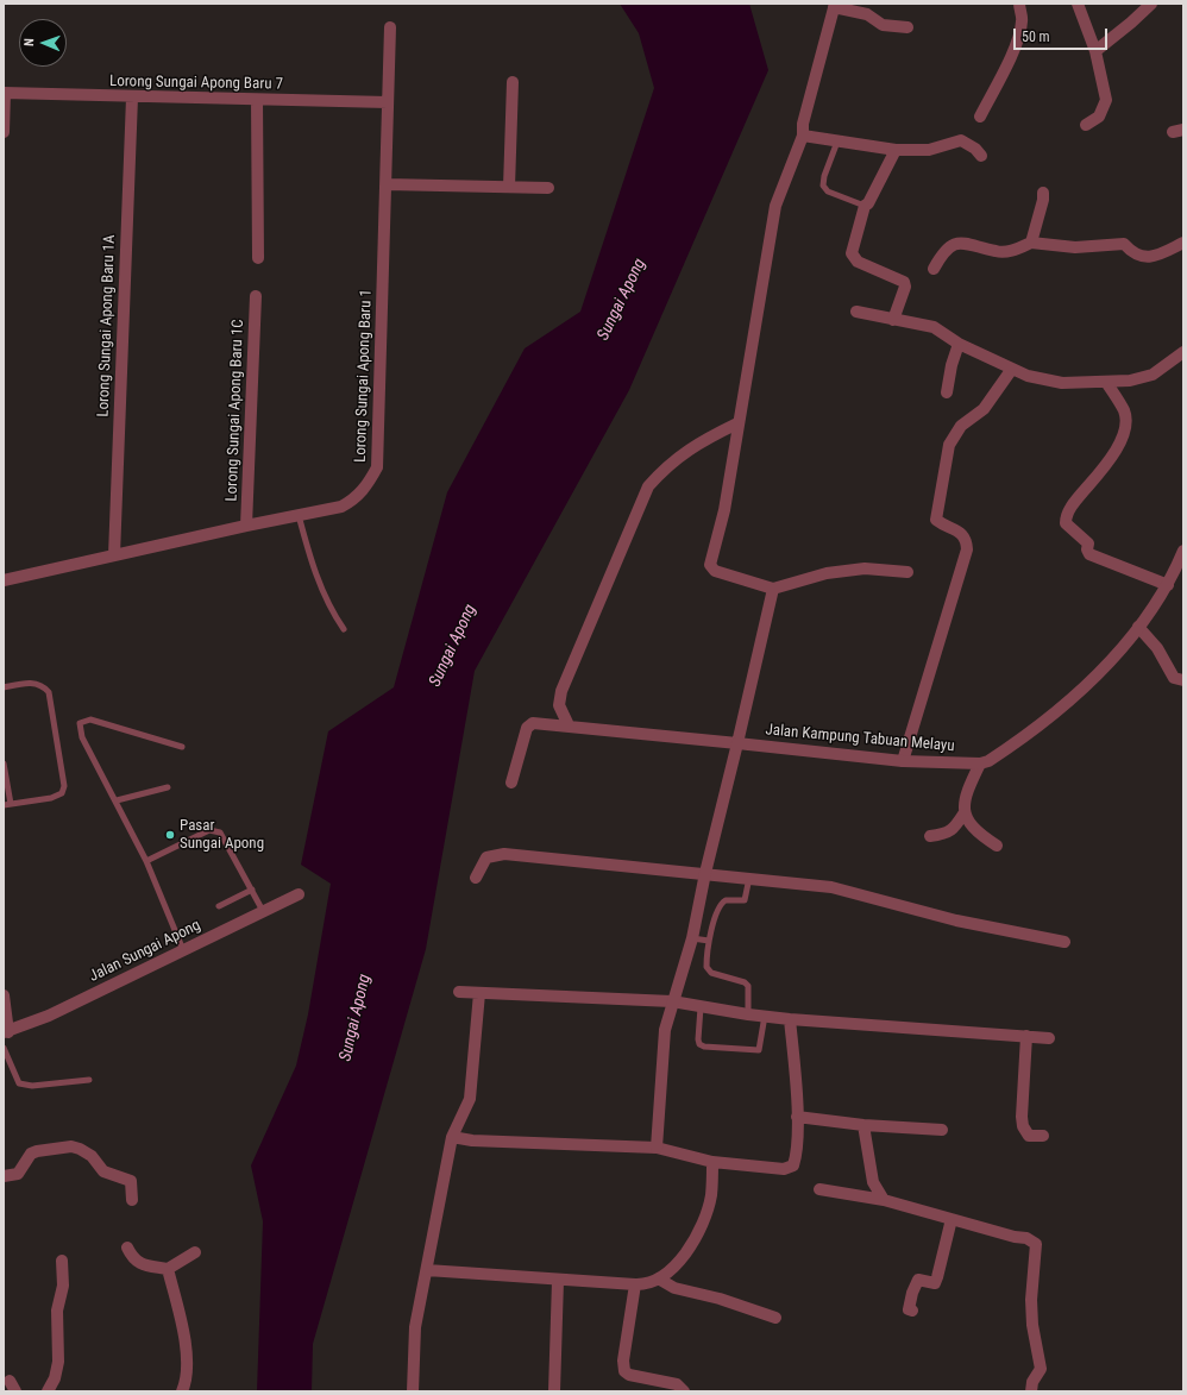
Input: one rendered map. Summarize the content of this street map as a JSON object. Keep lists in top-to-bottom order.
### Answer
{
  "streets": {
    "street": [
      "Lorong Sungai Apong Baru 7",
      "Lorong Sungai Apong Baru 1A",
      "Lorong Sungai Apong Baru 1",
      "Lorong Sungai Apong Baru 1C",
      "Jalan Kampung Tabuan Melayu",
      "Jalan Sungai Apong"
    ]
  },
  "crossings": [
    ["Lorong Sungai Apong Baru 7", "Lorong Sungai Apong Baru 1A"],
    ["Lorong Sungai Apong Baru 7", "Lorong Sungai Apong Baru 1"],
    ["Lorong Sungai Apong Baru 1A", "Lorong Sungai Apong Baru 1"],
    ["Lorong Sungai Apong Baru 1", "Lorong Sungai Apong Baru 1C"]
  ],
  "water": ["Sungai Apong"],
  "places": ["Pasar Sungai Apong"],
  "scale_bar": "50 m",
  "north": "left"
}
